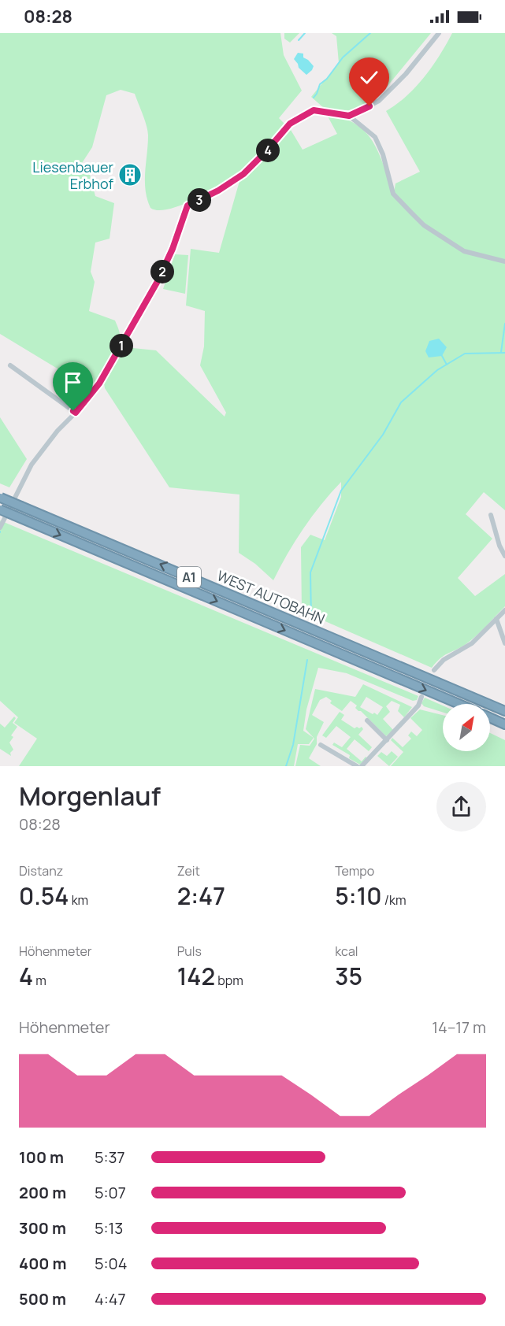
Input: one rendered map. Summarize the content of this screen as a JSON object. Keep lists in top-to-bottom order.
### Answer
{
  "streets": {
    "highway": ["A1", "WEST AUTOBAHN"]
  },
  "places": {
    "building": ["Liesenbauer Erbhof"]
  },
  "north": "top right",
  "page": {
    "status": "08:28",
    "pins": [
      "4",
      "3",
      "2",
      "1"
    ],
    "heading": ["Morgenlauf", "08:28"],
    "stats": [
      ["Distanz", "0.54 km"],
      ["Zeit", "2:47"],
      ["Tempo", "5:10 /km"],
      ["Höhenmeter", "4 m"],
      ["Puls", "142 bpm"],
      ["kcal", "35"]
    ],
    "chart": ["Höhenmeter", "14–17 m"],
    "list": [
      {
        "name": "100 m",
        "note": "5:37"
      },
      {
        "name": "200 m",
        "note": "5:07"
      },
      {
        "name": "300 m",
        "note": "5:13"
      },
      {
        "name": "400 m",
        "note": "5:04"
      },
      {
        "name": "500 m",
        "note": "4:47"
      }
    ]
  }
}
